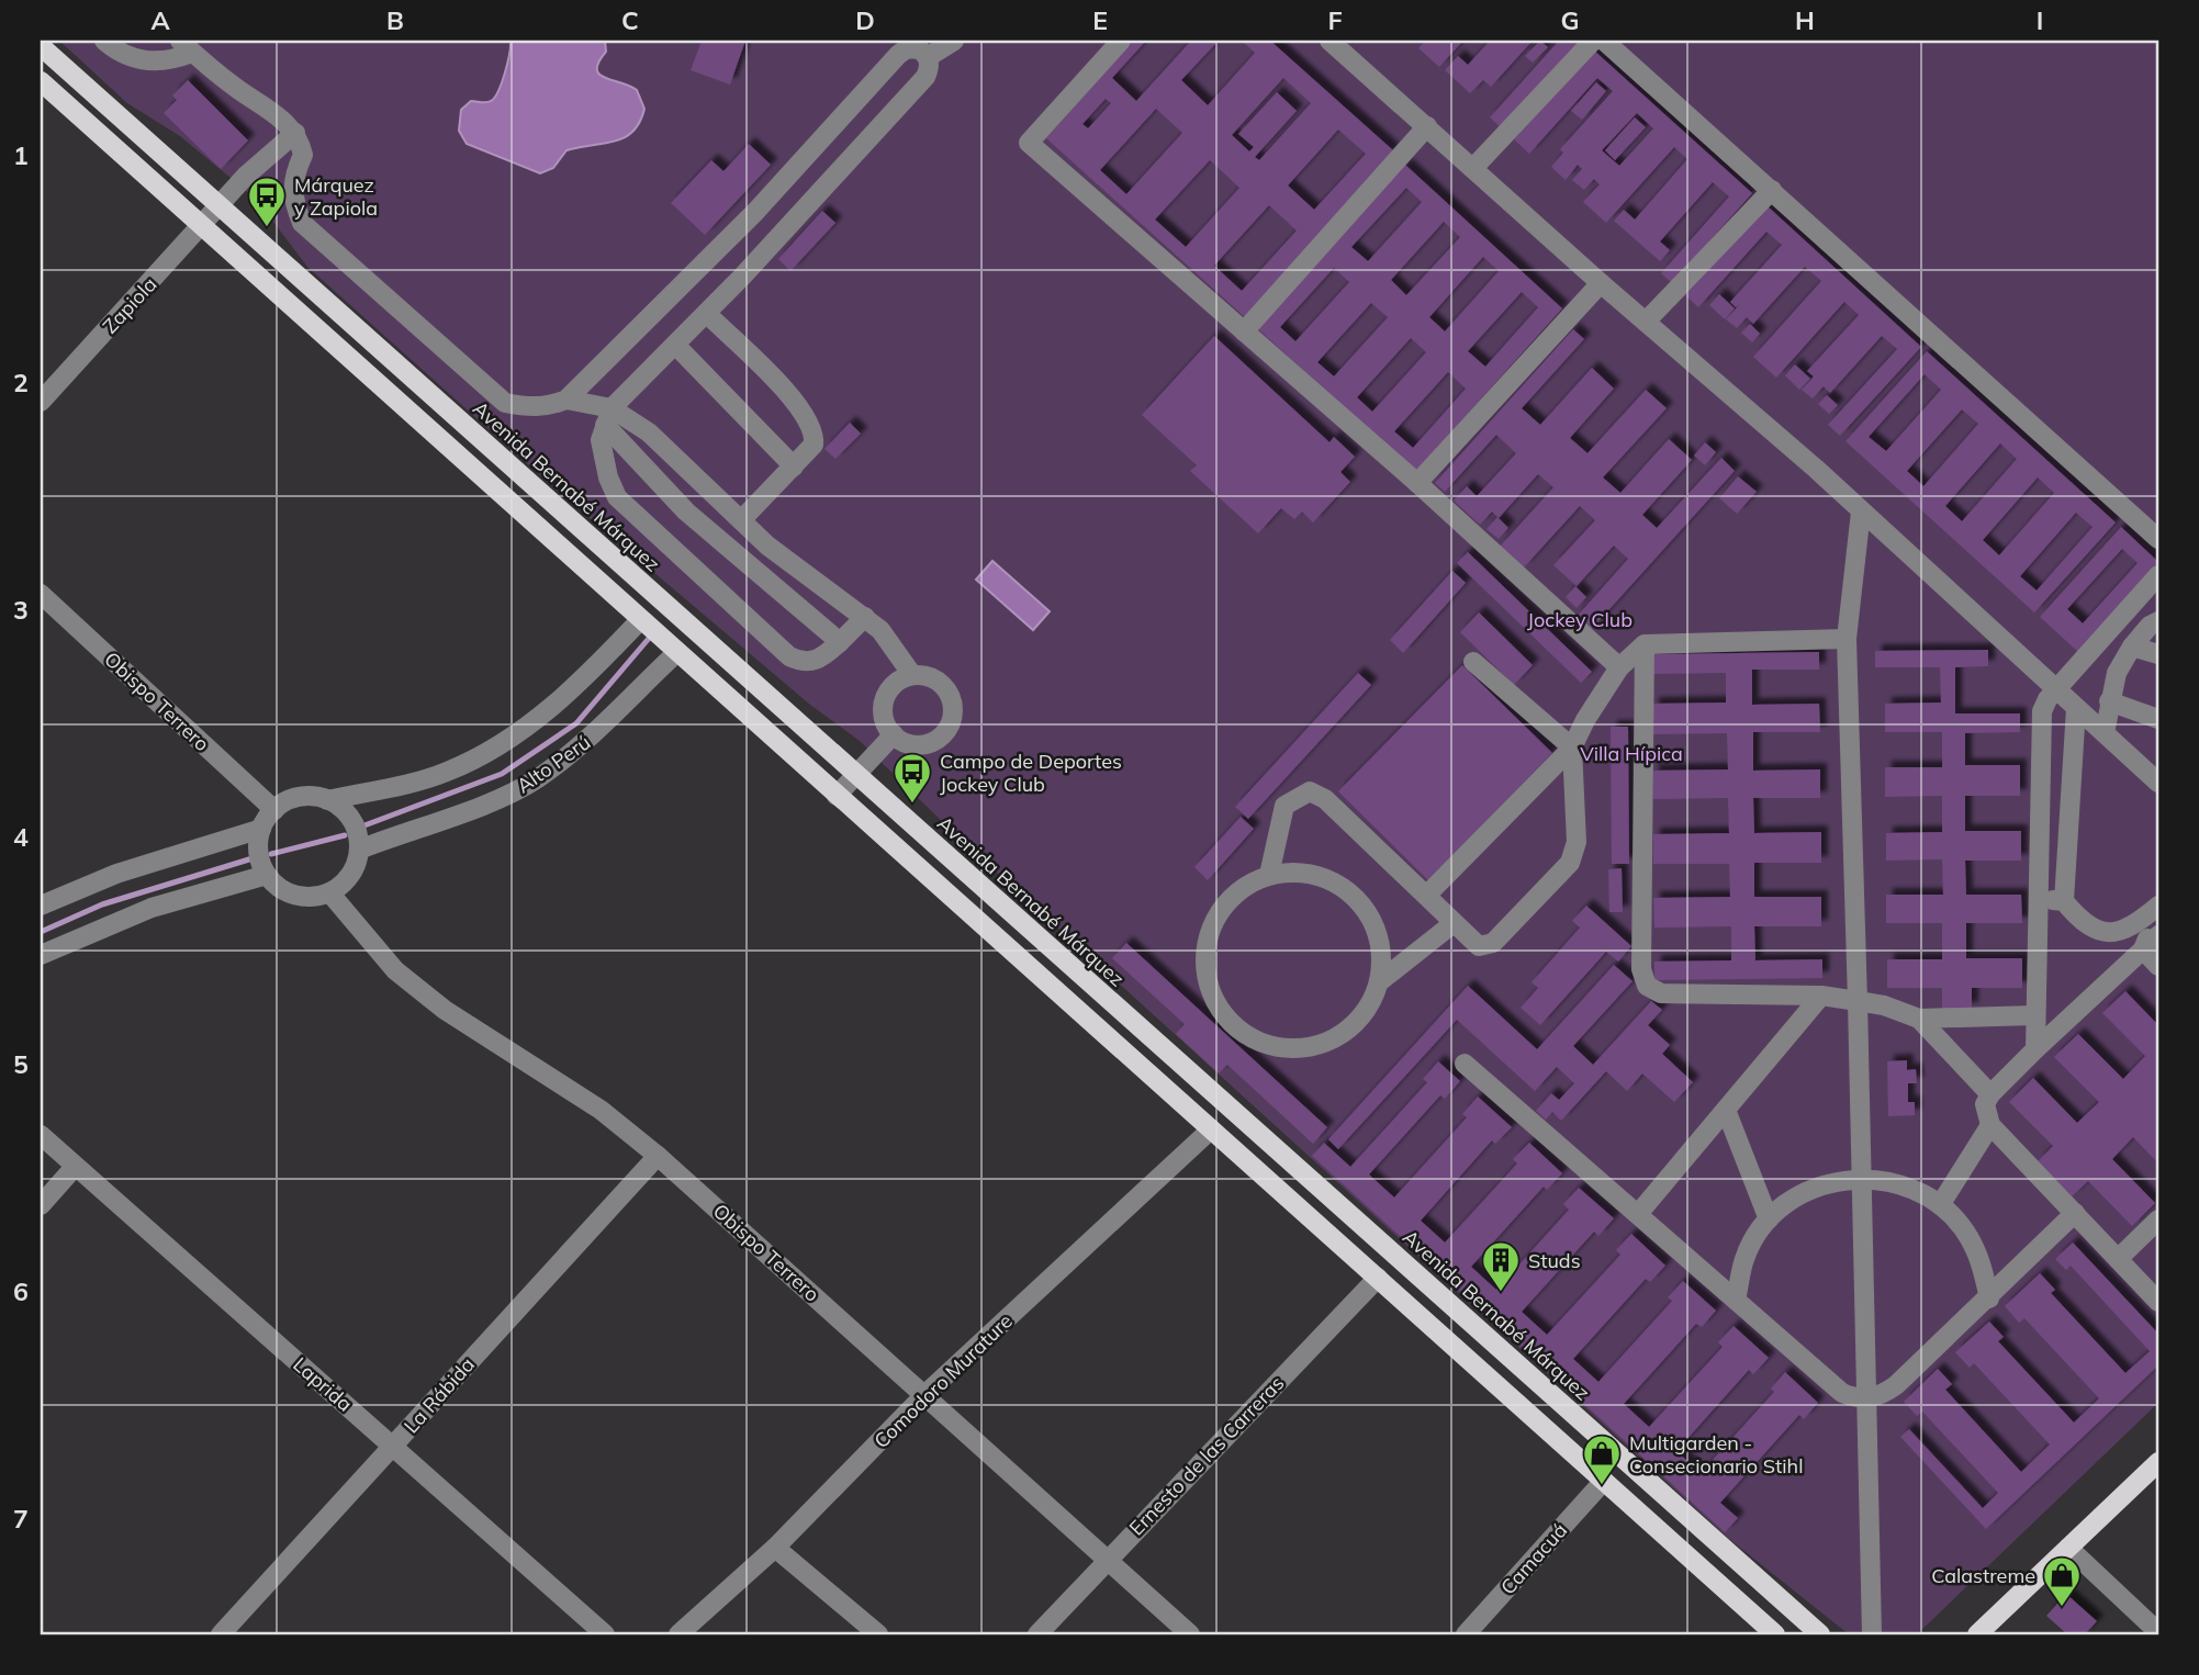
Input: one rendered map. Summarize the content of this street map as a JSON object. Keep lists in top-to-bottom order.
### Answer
{
  "streets": {
    "main road": ["Avenida Bernabé Márquez"],
    "street": [
      "Zapiola",
      "Obispo Terrero",
      "Alto Perú",
      "Comodoro Murature",
      "Laprida",
      "La Rábida",
      "Ernesto de las Carreras",
      "Camacuá"
    ]
  },
  "crossings": [
    ["Zapiola", "Avenida Bernabé Márquez"],
    ["Obispo Terrero", "Alto Perú"],
    ["Obispo Terrero", "Comodoro Murature"],
    ["Obispo Terrero", "La Rábida"],
    ["Obispo Terrero", "Ernesto de las Carreras"],
    ["Laprida", "La Rábida"]
  ],
  "parks": ["Jockey Club", "Villa Hípica"],
  "places": {
    "bus stop": ["Márquez y Zapiola", "Campo de Deportes Jockey Club"],
    "building": ["Studs"],
    "shop": ["Multigarden - Consecionario Stihl", "Calastreme"]
  },
  "grid": {
    "columns": [
      "A",
      "B",
      "C",
      "D",
      "E",
      "F",
      "G",
      "H",
      "I"
    ],
    "rows": [
      "1",
      "2",
      "3",
      "4",
      "5",
      "6",
      "7"
    ]
  }
}
